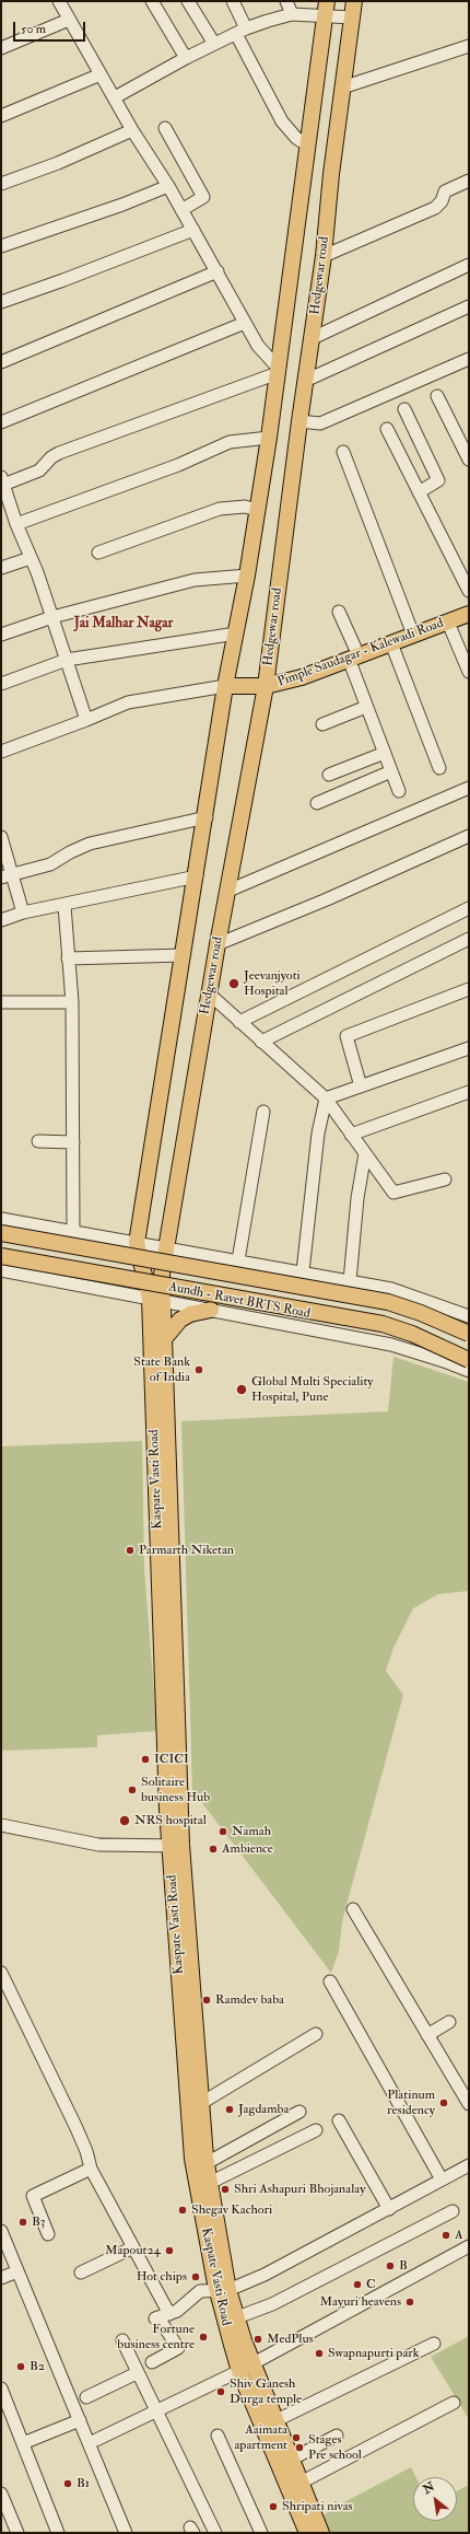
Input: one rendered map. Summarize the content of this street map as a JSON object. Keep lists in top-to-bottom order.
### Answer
{
  "streets": {
    "main road": ["Hedgewar road", "Pimple Saudagar - Kalewadi Road", "Kaspate Vasti Road"],
    "street": ["Aundh - Ravet BRTS Road"]
  },
  "crossings": [
    ["Hedgewar road", "Pimple Saudagar - Kalewadi Road"],
    ["Hedgewar road", "Aundh - Ravet BRTS Road"],
    ["Hedgewar road", "Kaspate Vasti Road"],
    ["Aundh - Ravet BRTS Road", "Kaspate Vasti Road"]
  ],
  "districts": ["Jai Malhar Nagar"],
  "places": [
    "Jeevanjyoti Hospital",
    "State Bank of India",
    "Global Multi Speciality Hospital, Pune",
    "Parmarth Niketan",
    "ICICI",
    "Solitaire business Hub",
    "NRS hospital",
    "Namah",
    "Ambience",
    "Ramdev baba",
    "Platinum residency",
    "Jagdamba",
    "Shri Ashapuri Bhojanalay",
    "Shegav Kachori",
    "B3",
    "A",
    "Mapout24",
    "B",
    "Hot chips",
    "C",
    "Mayuri heavens",
    "Fortune business centre",
    "MedPlus",
    "Swapnapurti park",
    "B2",
    "Shiv Ganesh Durga temple",
    "Aaimata apartment",
    "Stages Pre school",
    "B1",
    "Shripati nivas"
  ],
  "scale_bar": "50 m",
  "north": "top left"
}
